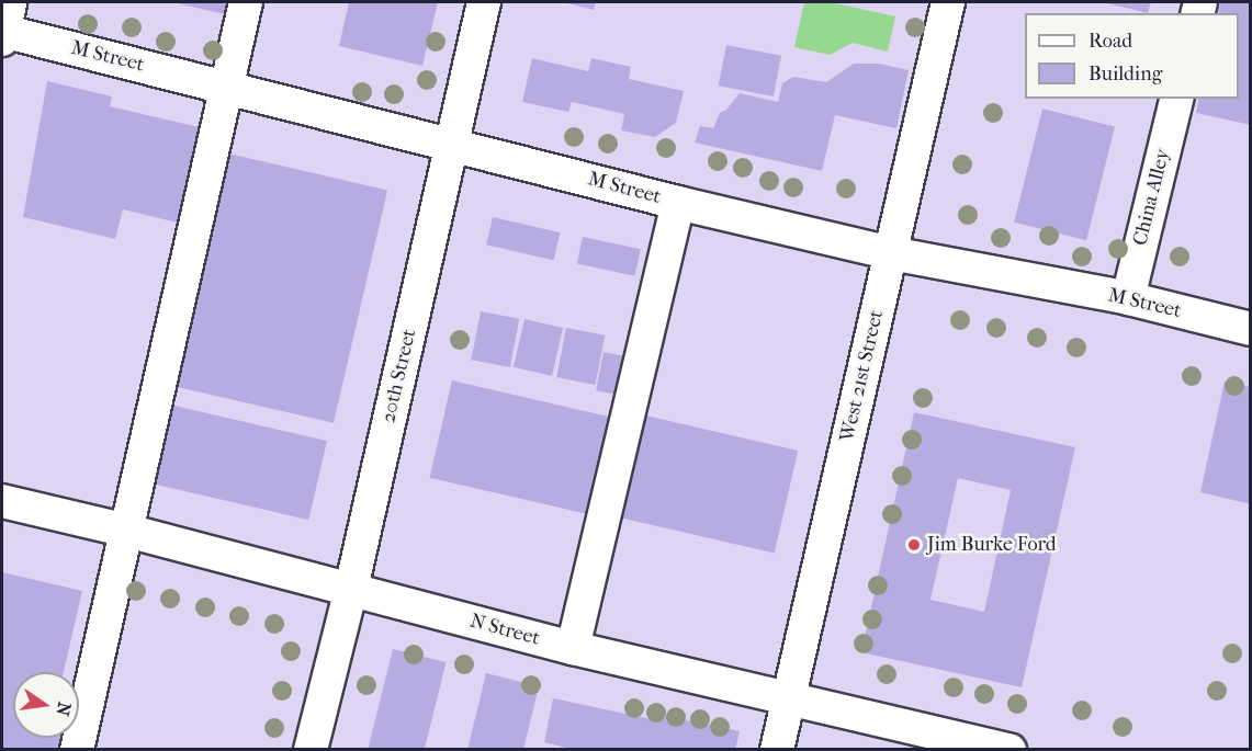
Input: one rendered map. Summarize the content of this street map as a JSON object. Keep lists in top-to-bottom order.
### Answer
{
  "streets": {
    "street": [
      "M Street",
      "China Alley",
      "20th Street",
      "West 21st Street",
      "N Street"
    ]
  },
  "crossings": [
    ["M Street", "China Alley"],
    ["M Street", "20th Street"],
    ["M Street", "West 21st Street"],
    ["20th Street", "N Street"],
    ["West 21st Street", "N Street"]
  ],
  "places": ["Jim Burke Ford"],
  "legend": ["Road", "Building"],
  "north": "right"
}
